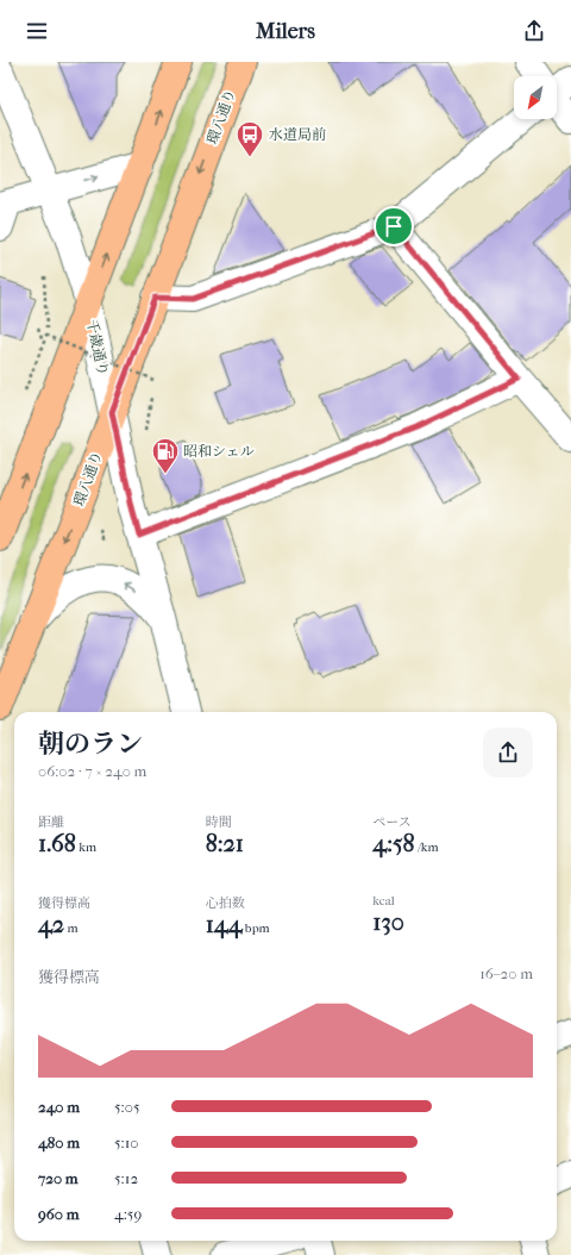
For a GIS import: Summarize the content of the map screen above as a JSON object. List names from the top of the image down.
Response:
{
  "streets": {
    "main road": ["環八通り"],
    "street": ["千歳通り"]
  },
  "crossings": [
    ["環八通り", "千歳通り"]
  ],
  "places": {
    "bus stop": ["水道局前"],
    "fuel station": ["昭和シェル"]
  },
  "north": "bottom left",
  "page": {
    "header": "Milers",
    "heading": ["朝のラン", "06:02 · 7 × 240 m"],
    "stats": [
      ["距離", "1.68 km"],
      ["時間", "8:21"],
      ["ペース", "4:58 /km"],
      ["獲得標高", "42 m"],
      ["心拍数", "144 bpm"],
      ["kcal", "130"]
    ],
    "chart": ["獲得標高", "16–20 m"],
    "list": [
      {
        "name": "240 m",
        "note": "5:05"
      },
      {
        "name": "480 m",
        "note": "5:10"
      },
      {
        "name": "720 m",
        "note": "5:12"
      },
      {
        "name": "960 m",
        "note": "4:59"
      }
    ]
  }
}
